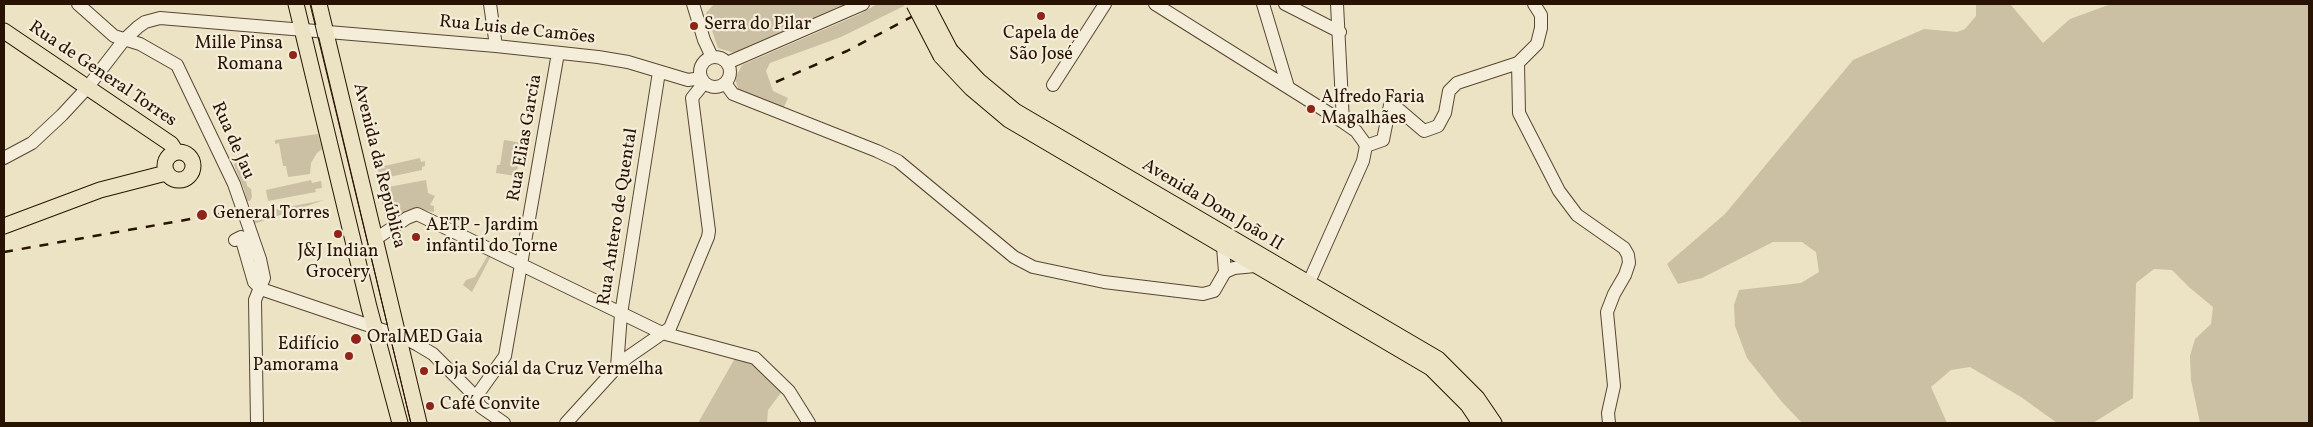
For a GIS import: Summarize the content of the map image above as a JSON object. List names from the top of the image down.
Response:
{
  "streets": {
    "main road": ["Rua de General Torres", "Avenida da República", "Avenida Dom João II"],
    "street": [
      "Rua Luis de Camões",
      "Rua Elias Garcia",
      "Rua de Jau",
      "Rua Antero de Quental"
    ]
  },
  "crossings": [
    ["Rua Luis de Camões", "Rua de General Torres"],
    ["Rua Luis de Camões", "Rua Elias Garcia"],
    ["Rua Luis de Camões", "Rua de Jau"],
    ["Rua Luis de Camões", "Avenida da República"],
    ["Rua Luis de Camões", "Rua Antero de Quental"]
  ],
  "places": [
    "Capela de São José",
    "Serra do Pilar",
    "Mille Pinsa Romana",
    "Alfredo Faria Magalhães",
    "General Torres",
    "J&J Indian Grocery",
    "AETP - Jardim infantil do Torne",
    "OralMED Gaia",
    "Edifício Pamorama",
    "Loja Social da Cruz Vermelha",
    "Café Convite"
  ]
}
